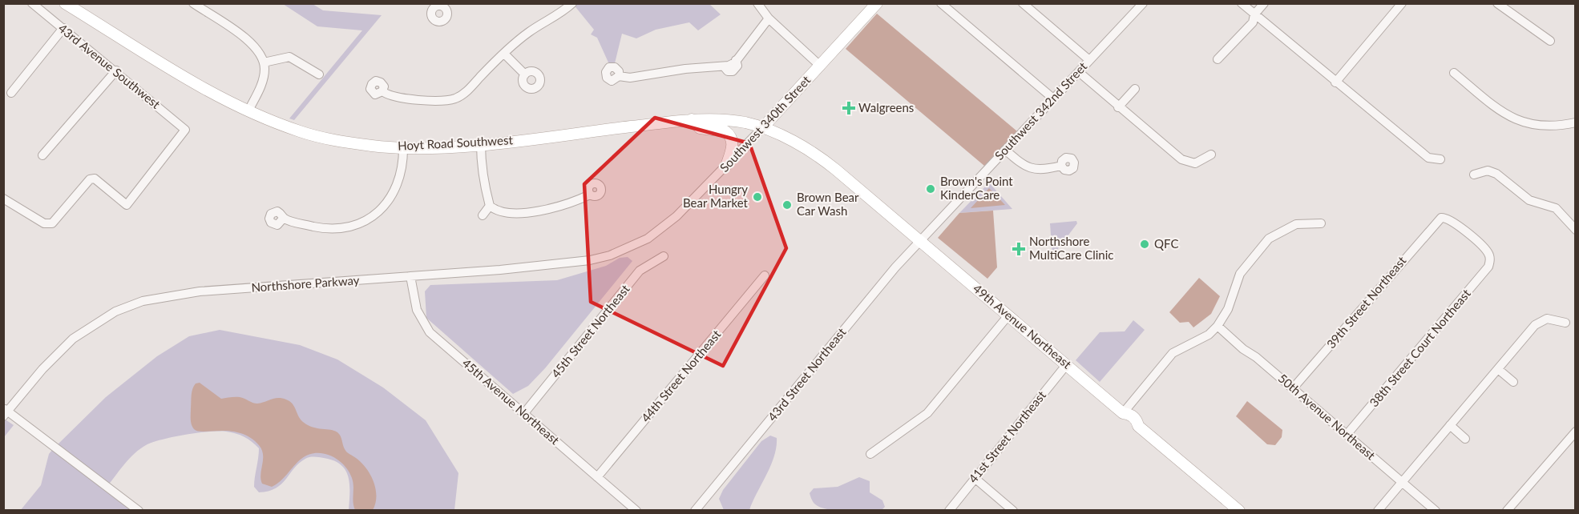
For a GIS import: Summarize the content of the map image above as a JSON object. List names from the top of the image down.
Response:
{
  "streets": {
    "main road": ["Southwest 340th Street", "Hoyt Road Southwest", "49th Avenue Northeast"],
    "street": [
      "43rd Avenue Southwest",
      "Southwest 342nd Street",
      "Northshore Parkway",
      "39th Street Northeast",
      "45th Street Northeast",
      "38th Street Court Northeast",
      "43rd Street Northeast",
      "44th Street Northeast",
      "45th Avenue Northeast",
      "50th Avenue Northeast",
      "41st Street Northeast"
    ]
  },
  "crossings": [
    ["Southwest 342nd Street", "49th Avenue Northeast"],
    ["Southwest 342nd Street", "43rd Street Northeast"],
    ["Southwest 340th Street", "Hoyt Road Southwest"],
    ["Southwest 340th Street", "Northshore Parkway"],
    ["Southwest 340th Street", "49th Avenue Northeast"],
    ["Hoyt Road Southwest", "49th Avenue Northeast"],
    ["Northshore Parkway", "45th Avenue Northeast"],
    ["39th Street Northeast", "38th Street Court Northeast"],
    ["39th Street Northeast", "50th Avenue Northeast"],
    ["49th Avenue Northeast", "43rd Street Northeast"],
    ["49th Avenue Northeast", "41st Street Northeast"],
    ["45th Street Northeast", "45th Avenue Northeast"],
    ["38th Street Court Northeast", "50th Avenue Northeast"],
    ["44th Street Northeast", "45th Avenue Northeast"]
  ],
  "places": {
    "health": ["Walgreens", "Northshore MultiCare Clinic"],
    "other": [
      "Brown's Point KinderCare",
      "Hungry Bear Market",
      "Brown Bear Car Wash",
      "QFC"
    ]
  }
}
